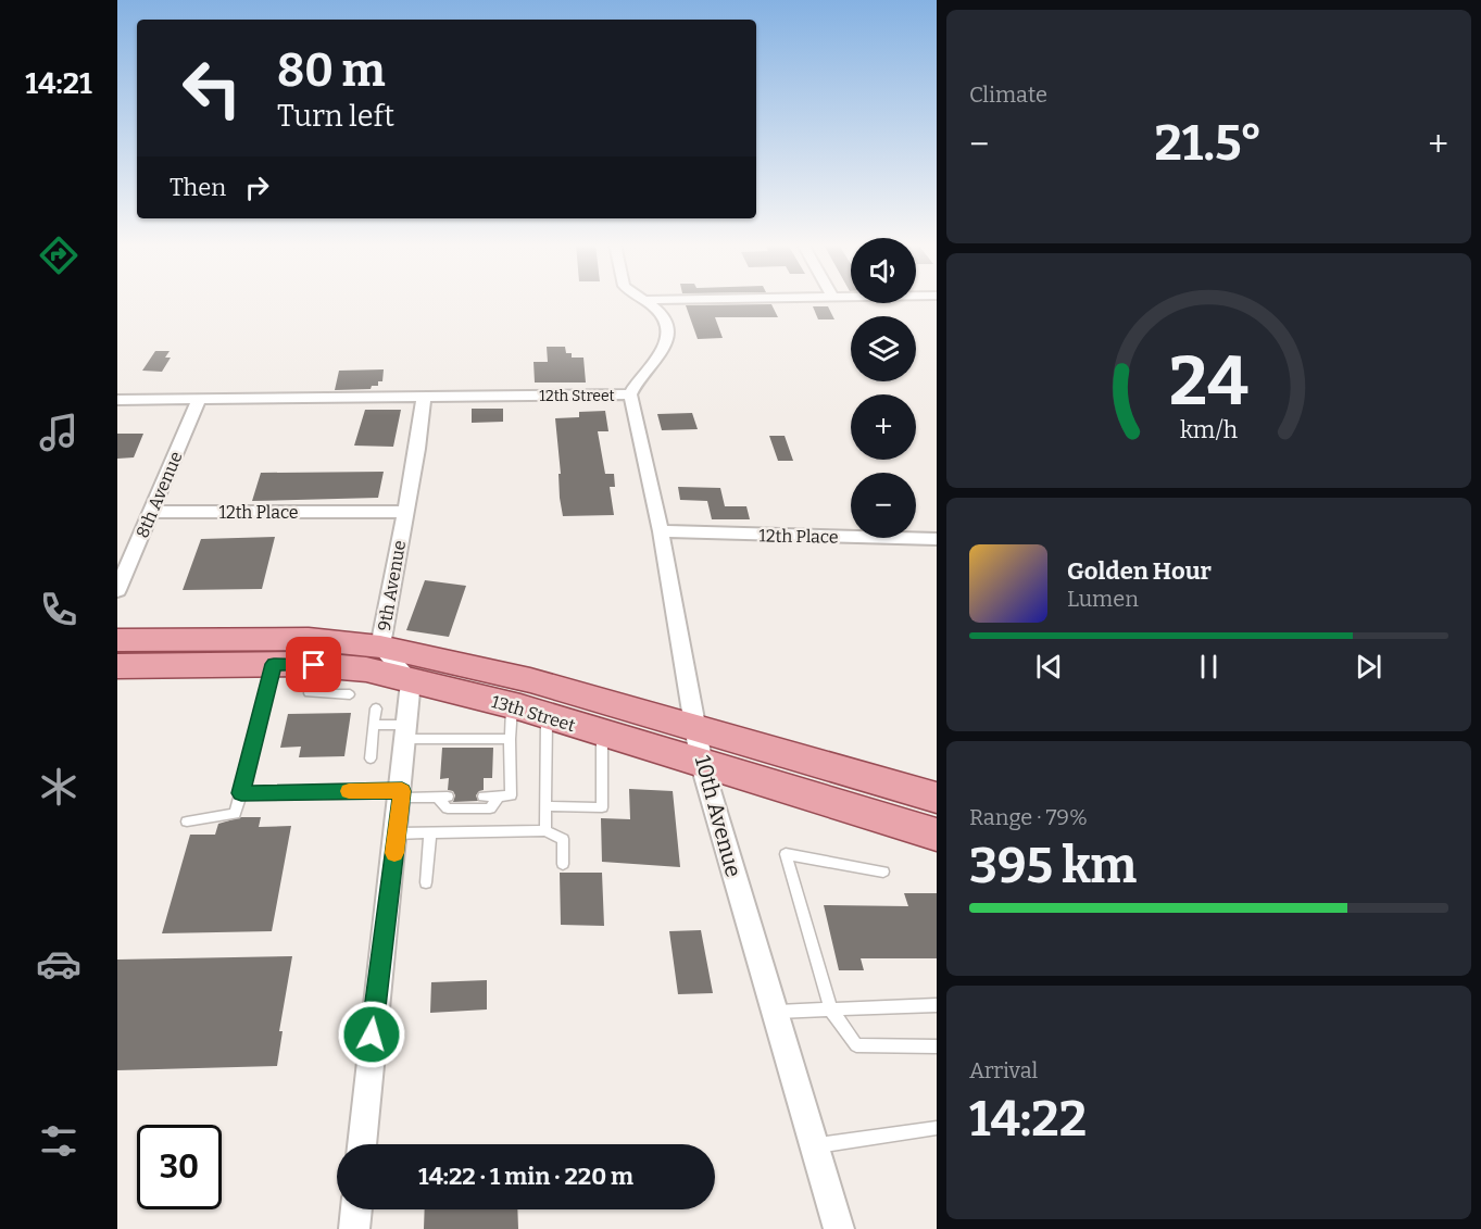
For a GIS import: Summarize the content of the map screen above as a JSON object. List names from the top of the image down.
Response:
{
  "streets": {
    "main road": ["13th Street"],
    "street": [
      "12th Street",
      "8th Avenue",
      "12th Place",
      "9th Avenue",
      "10th Avenue"
    ]
  },
  "crossings": [
    ["12th Street", "8th Avenue"],
    ["12th Street", "9th Avenue"],
    ["12th Street", "10th Avenue"],
    ["8th Avenue", "12th Place"],
    ["12th Place", "9th Avenue"],
    ["12th Place", "10th Avenue"],
    ["9th Avenue", "13th Street"],
    ["13th Street", "10th Avenue"]
  ],
  "page": {
    "tabs": "14:21",
    "tile": [
      "Climate",
      ["Range · 79%", "395 km"],
      ["Arrival", "14:22"]
    ],
    "turn": ["80 m", "Turn left"],
    "heat": ["−", "21.5°", "+"],
    "then": "Then",
    "map_buttons": ["+", "−"],
    "song": ["Golden Hour", "Lumen"],
    "limit": "30",
    "trip": "14:22 · 1 min · 220 m",
    "gauge": ["24", "km/h"]
  }
}
